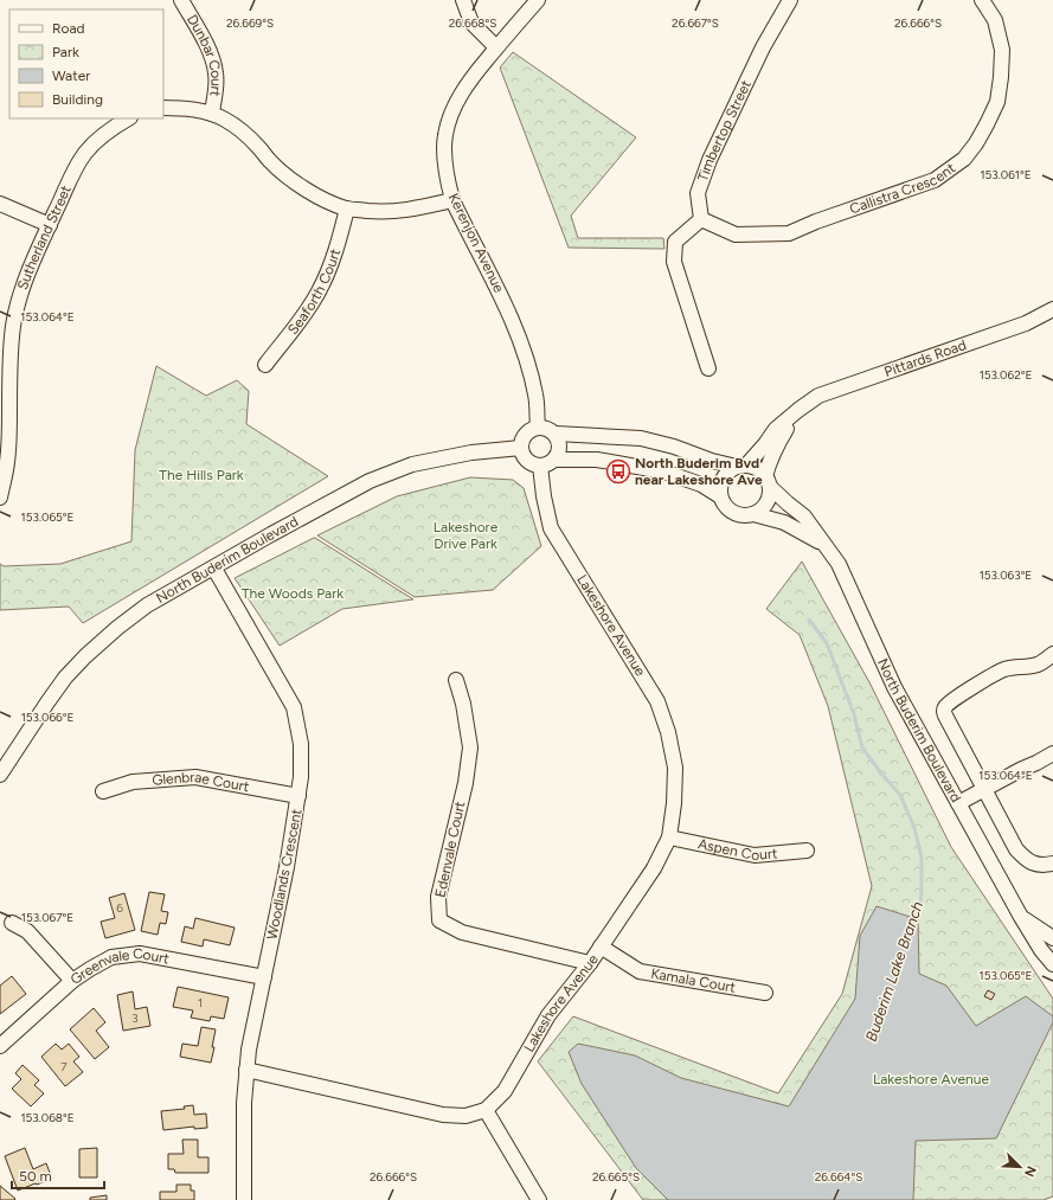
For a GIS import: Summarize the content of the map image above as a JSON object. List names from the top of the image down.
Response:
{
  "streets": {
    "street": [
      "Dunbar Court",
      "Timbertop Street",
      "Callistra Crescent",
      "Sutherland Street",
      "Kerenjon Avenue",
      "Seaforth Court",
      "Pittards Road",
      "North Buderim Boulevard",
      "Lakeshore Avenue",
      "Glenbrae Court",
      "Aspen Court",
      "Edenvale Court",
      "Woodlands Crescent",
      "Greenvale Court",
      "Kamala Court"
    ]
  },
  "crossings": [
    ["Timbertop Street", "Callistra Crescent"],
    ["Kerenjon Avenue", "North Buderim Boulevard"],
    ["Kerenjon Avenue", "Lakeshore Avenue"],
    ["Pittards Road", "North Buderim Boulevard"],
    ["North Buderim Boulevard", "Lakeshore Avenue"],
    ["North Buderim Boulevard", "Woodlands Crescent"],
    ["Lakeshore Avenue", "Aspen Court"],
    ["Lakeshore Avenue", "Edenvale Court"],
    ["Lakeshore Avenue", "Kamala Court"],
    ["Glenbrae Court", "Woodlands Crescent"],
    ["Woodlands Crescent", "Greenvale Court"]
  ],
  "water": ["Buderim Lake Branch"],
  "parks": [
    "The Hills Park",
    "Lakeshore Drive Park",
    "The Woods Park",
    "Lakeshore Avenue"
  ],
  "places": {
    "bus stop": ["North Buderim Bvd near Lakeshore Ave"]
  },
  "house_numbers": [
    "6",
    "1",
    "3",
    "7"
  ],
  "legend": [
    "Road",
    "Park",
    "Water",
    "Building"
  ],
  "scale_bar": "50 m",
  "north": "bottom right",
  "coordinates": [
    "26.669°S",
    "26.668°S",
    "26.667°S",
    "26.666°S",
    "153.061°E",
    "153.064°E",
    "153.062°E",
    "153.065°E",
    "153.063°E",
    "153.066°E",
    "153.067°E",
    "153.068°E",
    "26.665°S",
    "26.664°S"
  ]
}
